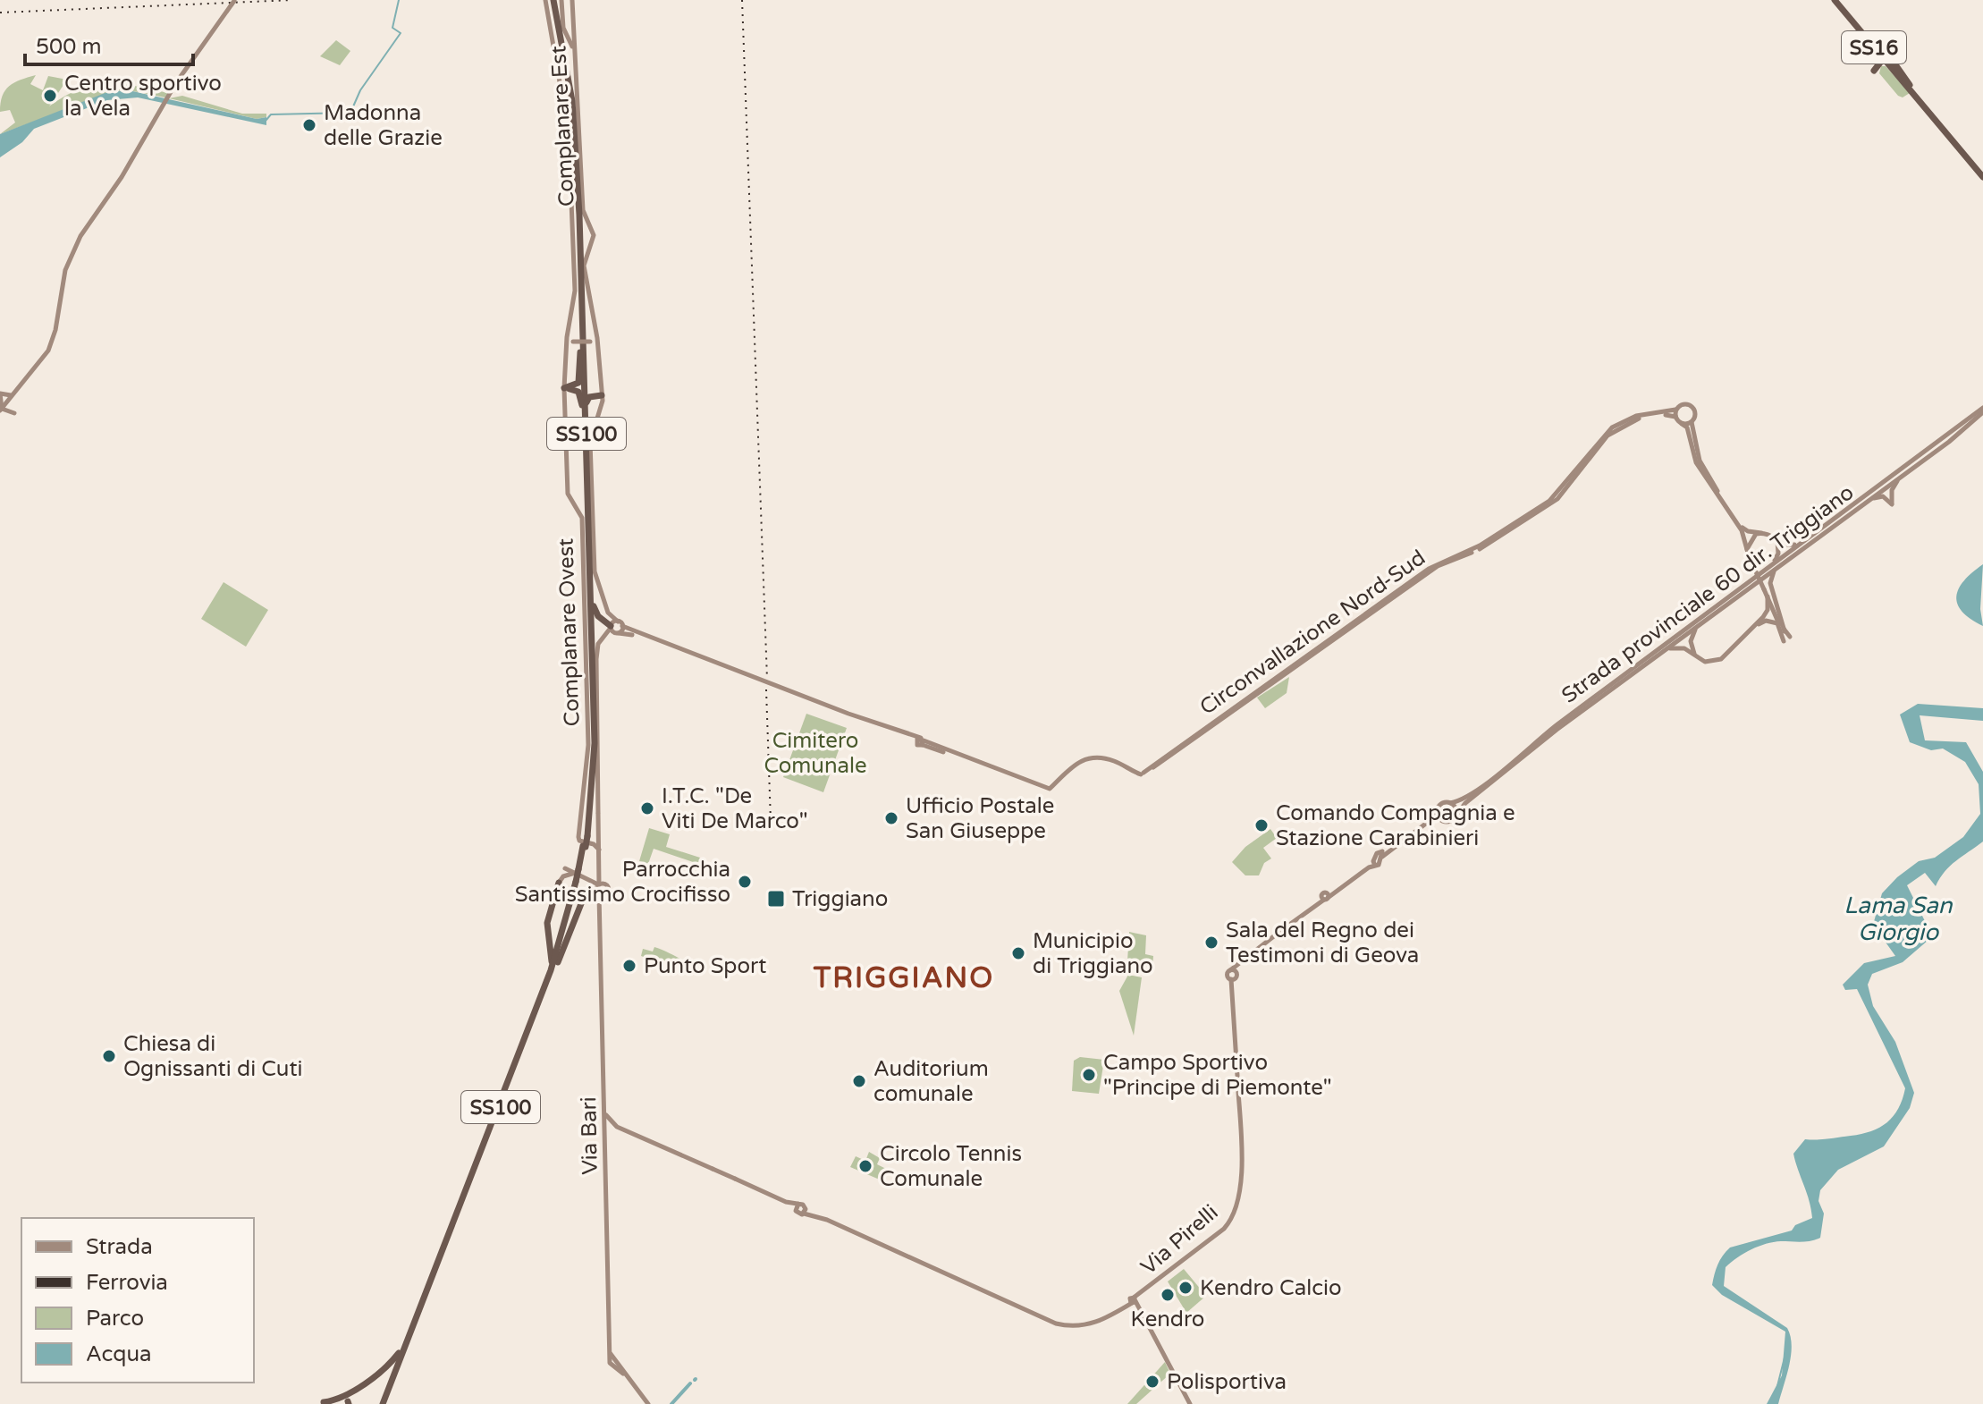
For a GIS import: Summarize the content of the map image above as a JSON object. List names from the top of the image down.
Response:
{
  "streets": {
    "highway": ["SS16", "SS100"],
    "main road": [
      "Complanare Est",
      "Strada provinciale 60 dir. Triggiano",
      "Complanare Ovest",
      "Circonvallazione Nord-Sud",
      "Via Bari",
      "Via Pirelli"
    ]
  },
  "crossings": [
    ["Complanare Est", "SS100"],
    ["SS100", "Complanare Ovest"],
    ["SS100", "Via Bari"]
  ],
  "districts": ["TRIGGIANO"],
  "water": ["Lama San Giorgio"],
  "parks": ["Cimitero Comunale"],
  "places": {
    "other": [
      "Centro sportivo la Vela",
      "Madonna delle Grazie",
      "I.T.C. \"De Viti De Marco\"",
      "Ufficio Postale San Giuseppe",
      "Comando Compagnia e Stazione Carabinieri",
      "Parrocchia Santissimo Crocifisso",
      "Sala del Regno dei Testimoni di Geova",
      "Municipio di Triggiano",
      "Punto Sport",
      "Chiesa di Ognissanti di Cuti",
      "Campo Sportivo \"Principe di Piemonte\"",
      "Auditorium comunale",
      "Circolo Tennis Comunale",
      "Kendro Calcio",
      "Kendro",
      "Polisportiva"
    ],
    "transit": ["Triggiano"]
  },
  "legend": [
    "Strada",
    "Ferrovia",
    "Parco",
    "Acqua"
  ],
  "scale_bar": "500 m"
}
